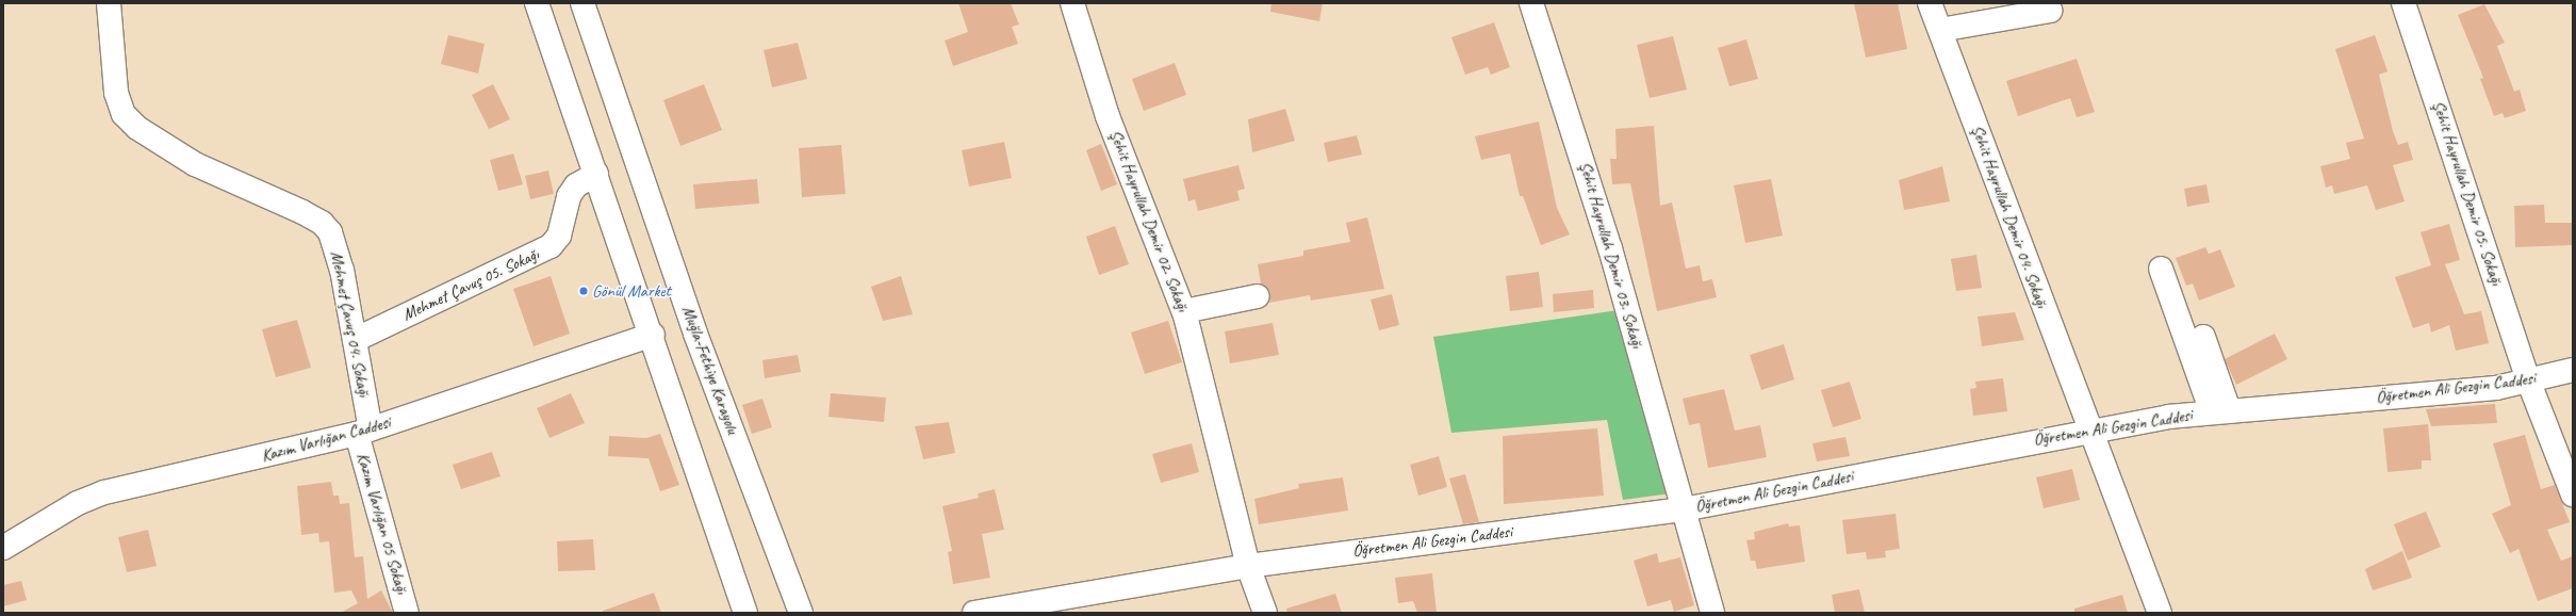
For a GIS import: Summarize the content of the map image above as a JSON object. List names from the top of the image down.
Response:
{
  "streets": {
    "main road": [
      "Şehit Hayrullah Demir 05. Sokağı",
      "Şehit Hayrullah Demir 04. Sokağı",
      "Şehit Hayrullah Demir 02. Sokağı",
      "Şehit Hayrullah Demir 03. Sokağı",
      "Mehmet Çavuş 05. Sokağı",
      "Mehmet Çavuş 04. Sokağı",
      "Muğla-Fethiye Karayolu",
      "Öğretmen Ali Gezgin Caddesi",
      "Kazım Varlığan Caddesi",
      "Kazım Varlığan 05 Sokağı"
    ]
  },
  "crossings": [
    ["Şehit Hayrullah Demir 05. Sokağı", "Öğretmen Ali Gezgin Caddesi"],
    ["Şehit Hayrullah Demir 04. Sokağı", "Öğretmen Ali Gezgin Caddesi"],
    ["Şehit Hayrullah Demir 02. Sokağı", "Öğretmen Ali Gezgin Caddesi"],
    ["Şehit Hayrullah Demir 03. Sokağı", "Öğretmen Ali Gezgin Caddesi"],
    ["Mehmet Çavuş 05. Sokağı", "Mehmet Çavuş 04. Sokağı"],
    ["Mehmet Çavuş 04. Sokağı", "Kazım Varlığan Caddesi"],
    ["Mehmet Çavuş 04. Sokağı", "Kazım Varlığan 05 Sokağı"],
    ["Kazım Varlığan Caddesi", "Kazım Varlığan 05 Sokağı"]
  ],
  "places": ["Gönül Market"]
}
